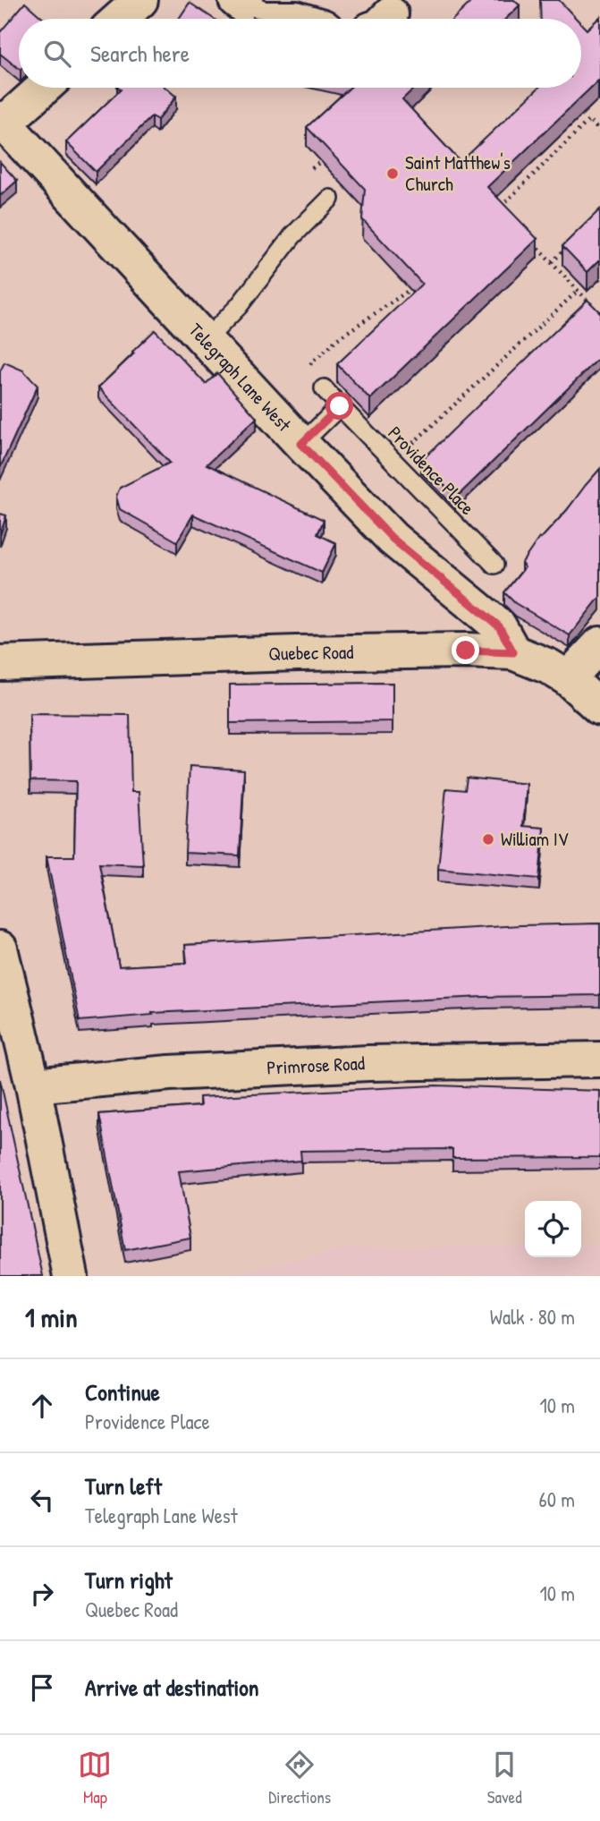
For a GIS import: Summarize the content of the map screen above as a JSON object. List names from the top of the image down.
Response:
{
  "streets": {
    "street": ["Telegraph Lane West", "Quebec Road", "Primrose Road"],
    "lane": ["Providence Place"]
  },
  "crossings": [
    ["Telegraph Lane West", "Quebec Road"]
  ],
  "places": ["Saint Matthew's Church", "William IV"],
  "page": {
    "search": "Search here",
    "heading": ["1 min", "Walk · 80 m"],
    "list": [
      ["Continue", "Providence Place", "10 m"],
      ["Turn left", "Telegraph Lane West", "60 m"],
      ["Turn right", "Quebec Road", "10 m"],
      "Arrive at destination"
    ],
    "nav": ["Map", "Directions", "Saved"]
  }
}
